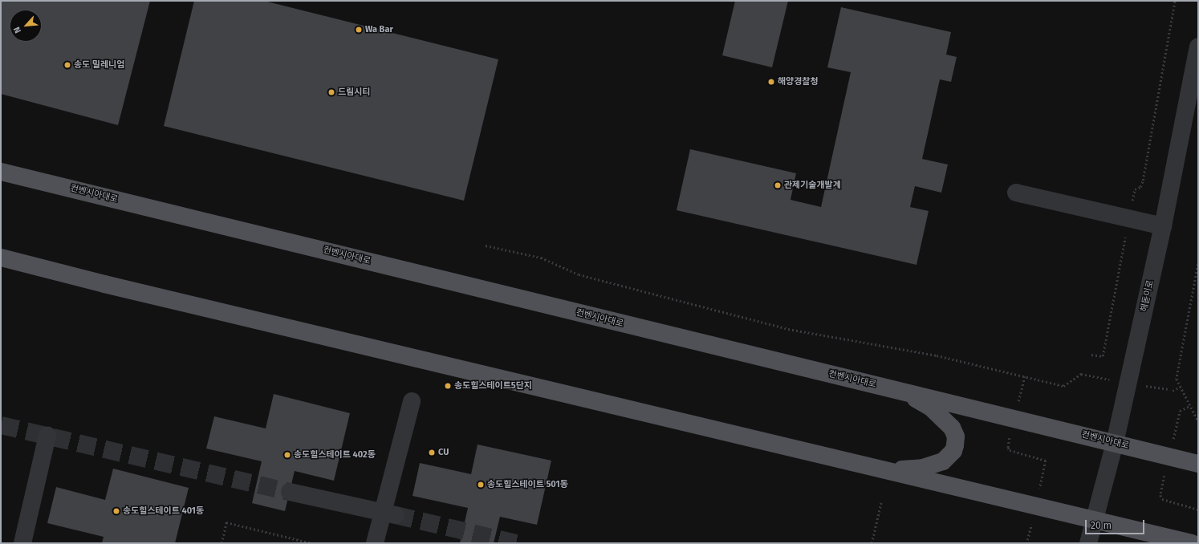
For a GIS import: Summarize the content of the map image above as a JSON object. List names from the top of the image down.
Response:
{
  "streets": {
    "main road": ["컨벤시아대로"],
    "street": ["해돋이로"]
  },
  "crossings": [
    ["컨벤시아대로", "해돋이로"]
  ],
  "places": [
    "Wa Bar",
    "송도 밀레니엄",
    "해양경찰청",
    "드림시티",
    "관제기술개발계",
    "송도힐스테이트5단지",
    "CU",
    "송도힐스테이트 402동",
    "송도힐스테이트 501동",
    "송도힐스테이트 401동"
  ],
  "scale_bar": "20 m",
  "north": "bottom left"
}
